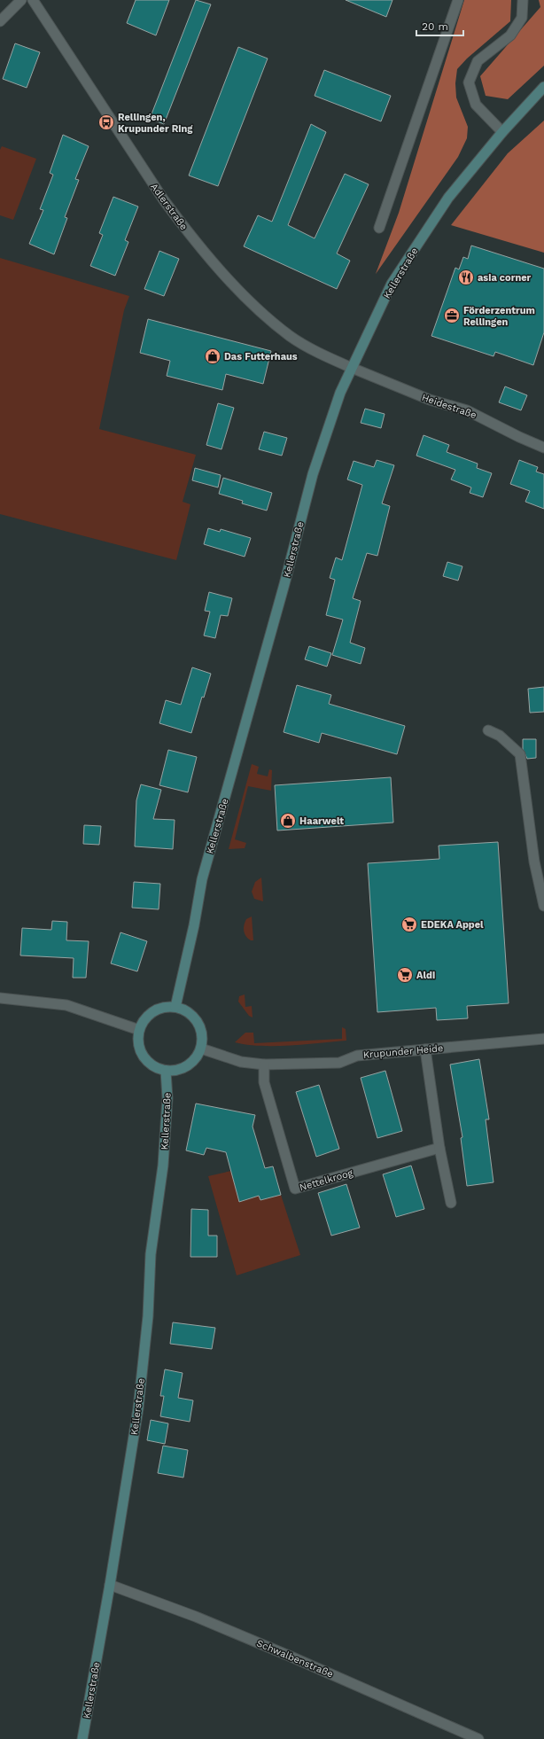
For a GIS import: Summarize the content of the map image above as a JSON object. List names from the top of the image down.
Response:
{
  "streets": {
    "main road": ["Kellerstraße"],
    "street": [
      "Adlerstraße",
      "Heidestraße",
      "Krupunder Heide",
      "Nettelkroog",
      "Schwalbenstraße"
    ]
  },
  "crossings": [
    ["Adlerstraße", "Kellerstraße"],
    ["Adlerstraße", "Heidestraße"],
    ["Kellerstraße", "Heidestraße"],
    ["Kellerstraße", "Krupunder Heide"],
    ["Kellerstraße", "Schwalbenstraße"],
    ["Krupunder Heide", "Nettelkroog"]
  ],
  "places": {
    "bus stop": ["Rellingen, Krupunder Ring"],
    "restaurant": ["asia corner"],
    "office": ["Förderzentrum Rellingen"],
    "shop": ["Das Futterhaus", "Haarwelt"],
    "supermarket": ["EDEKA Appel", "Aldi"]
  },
  "scale_bar": "20 m"
}
